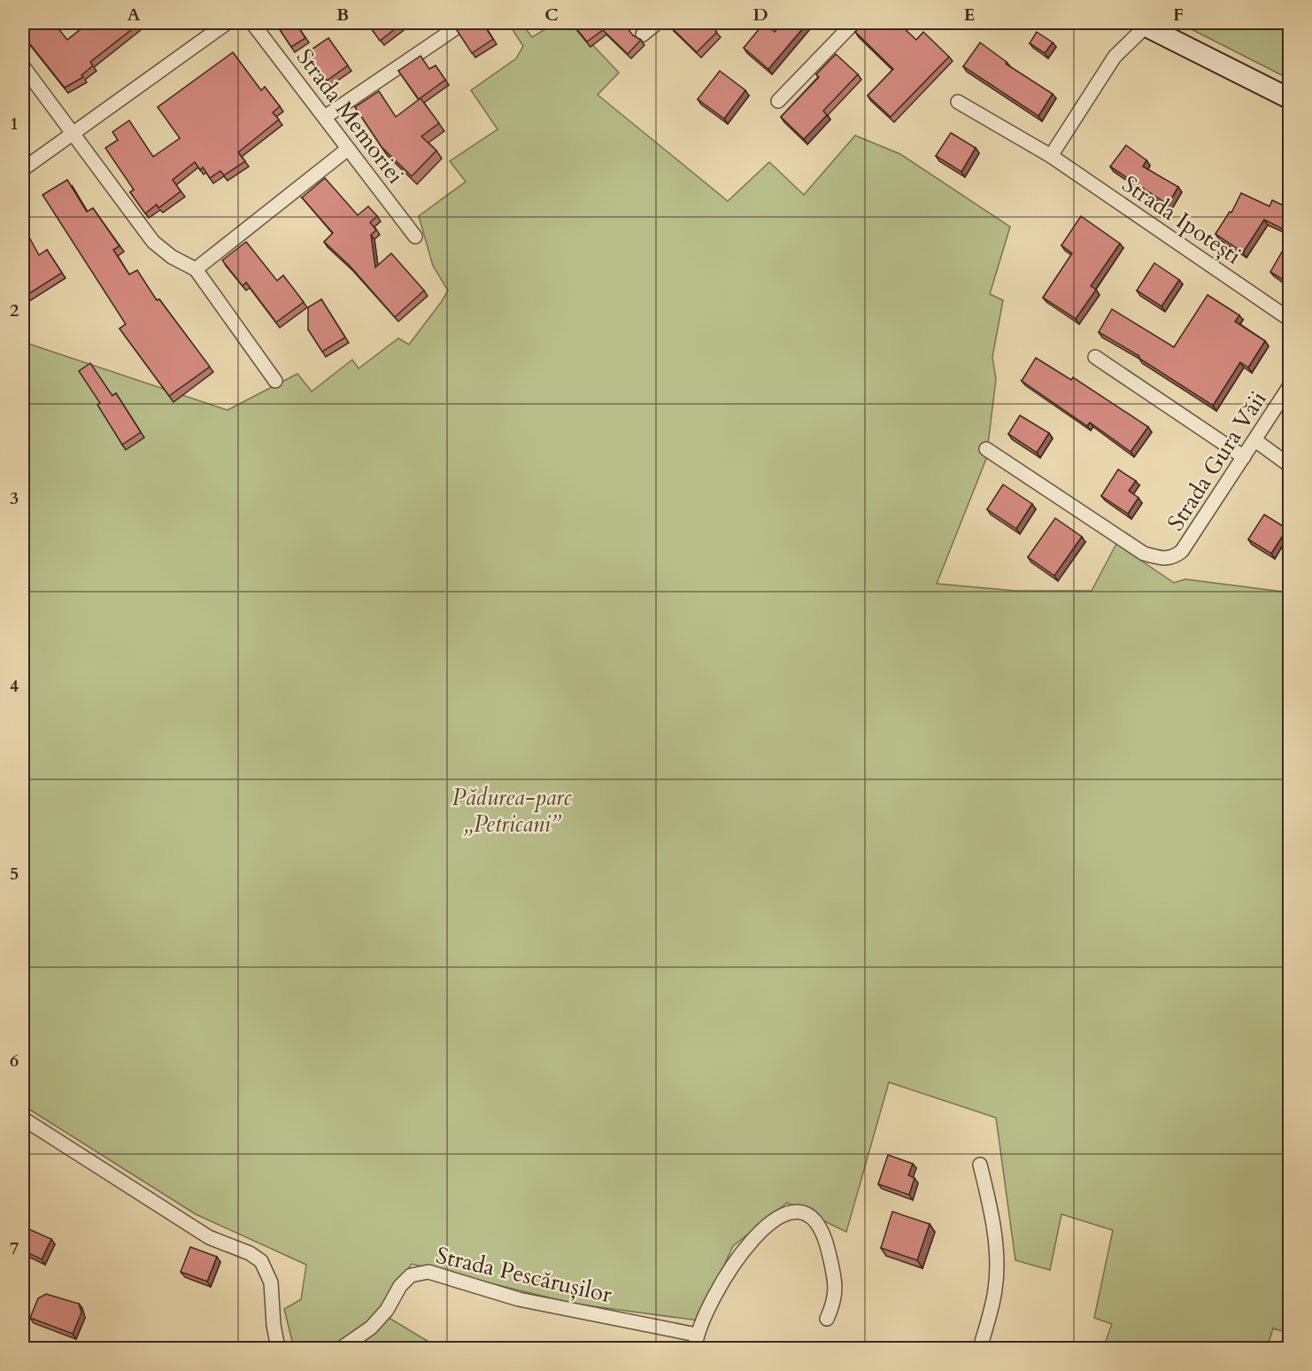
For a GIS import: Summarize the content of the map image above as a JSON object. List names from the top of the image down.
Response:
{
  "streets": {
    "street": [
      "Strada Memoriei",
      "Strada Ipotești",
      "Strada Gura Văii",
      "Strada Pescărușilor"
    ]
  },
  "parks": ["Pădurea-parc „Petricani”"],
  "grid": {
    "columns": [
      "A",
      "B",
      "C",
      "D",
      "E",
      "F"
    ],
    "rows": [
      "1",
      "2",
      "3",
      "4",
      "5",
      "6",
      "7"
    ]
  }
}
